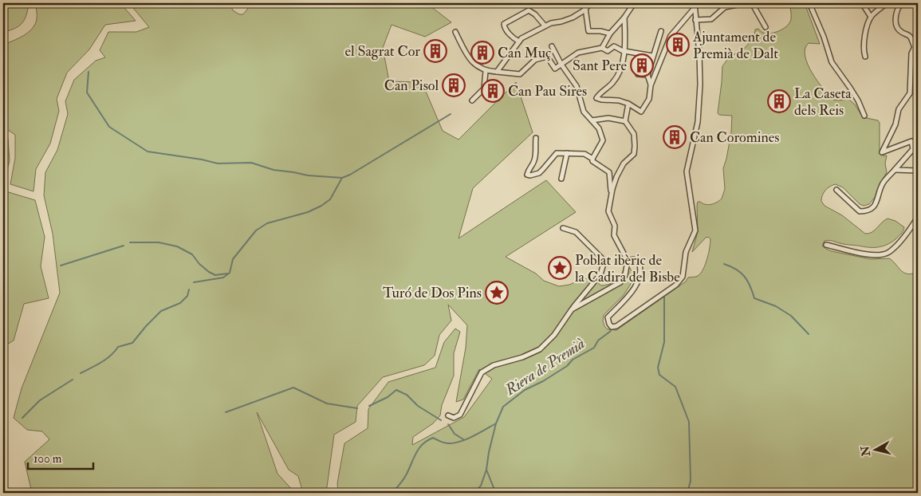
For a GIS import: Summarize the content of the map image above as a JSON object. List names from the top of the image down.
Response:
{
  "water": ["Riera de Premià"],
  "places": {
    "building": [
      "Ajuntament de Premià de Dalt",
      "el Sagrat Cor",
      "Can Muç",
      "Sant Pere",
      "Can Pisol",
      "Can Pau Sires",
      "La Caseta dels Reis",
      "Can Coromines"
    ],
    "place": ["Poblat ibèric de la Cadira del Bisbe", "Turó de Dos Pins"]
  },
  "scale_bar": "100 m",
  "north": "left"
}
